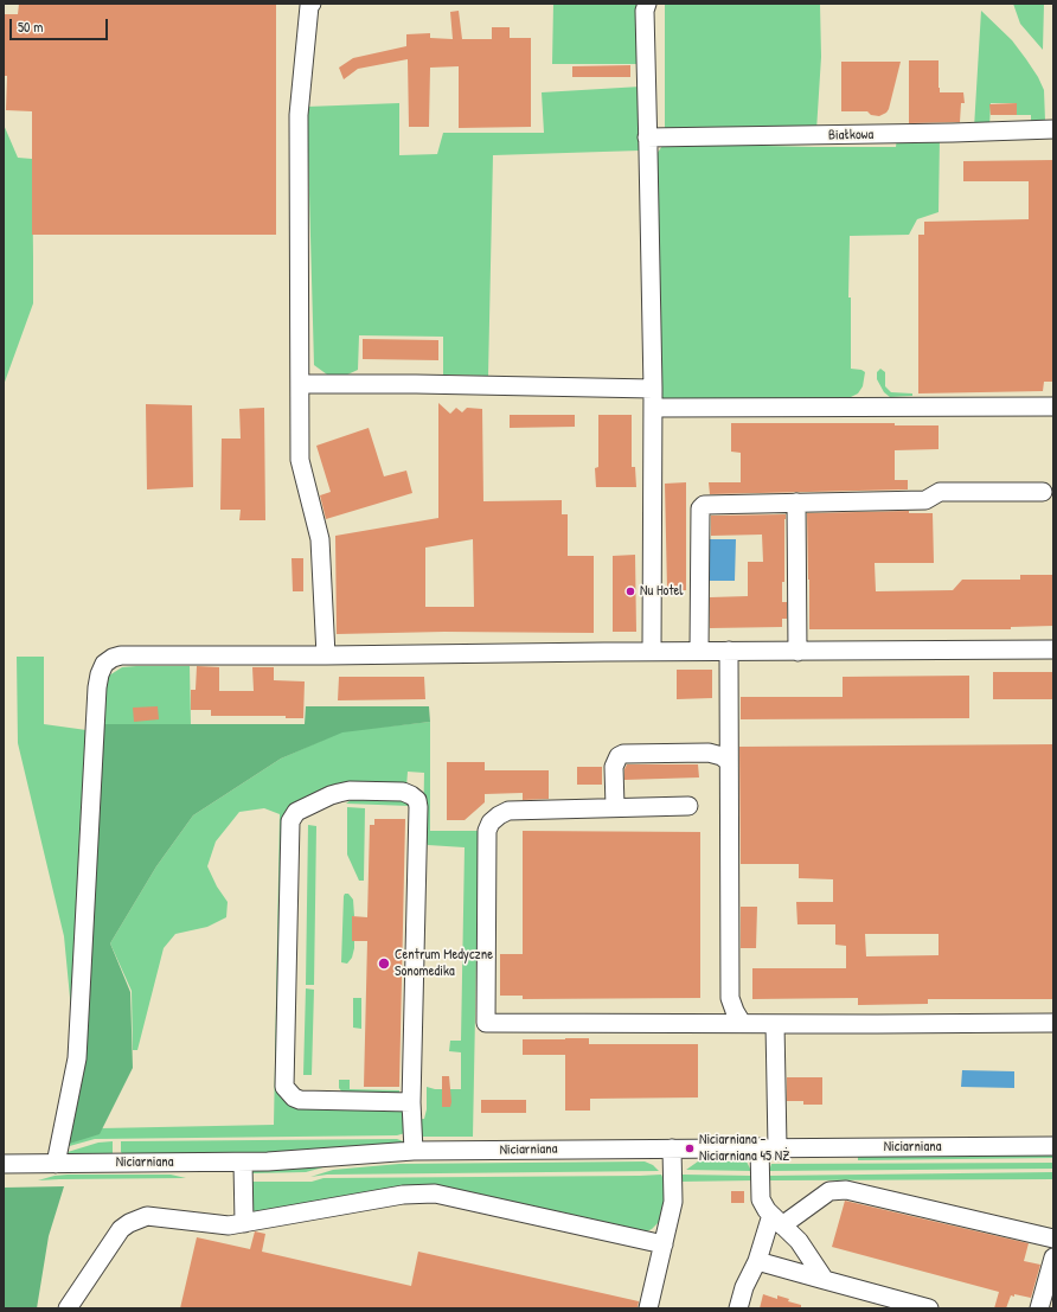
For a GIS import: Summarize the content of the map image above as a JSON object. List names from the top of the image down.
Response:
{
  "streets": {
    "street": ["Białkowa", "Niciarniana"]
  },
  "places": ["Nu Hotel", "Centrum Medyczne Sonomedika", "Niciarniana - Niciarniana 45 NŻ"],
  "scale_bar": "50 m"
}
